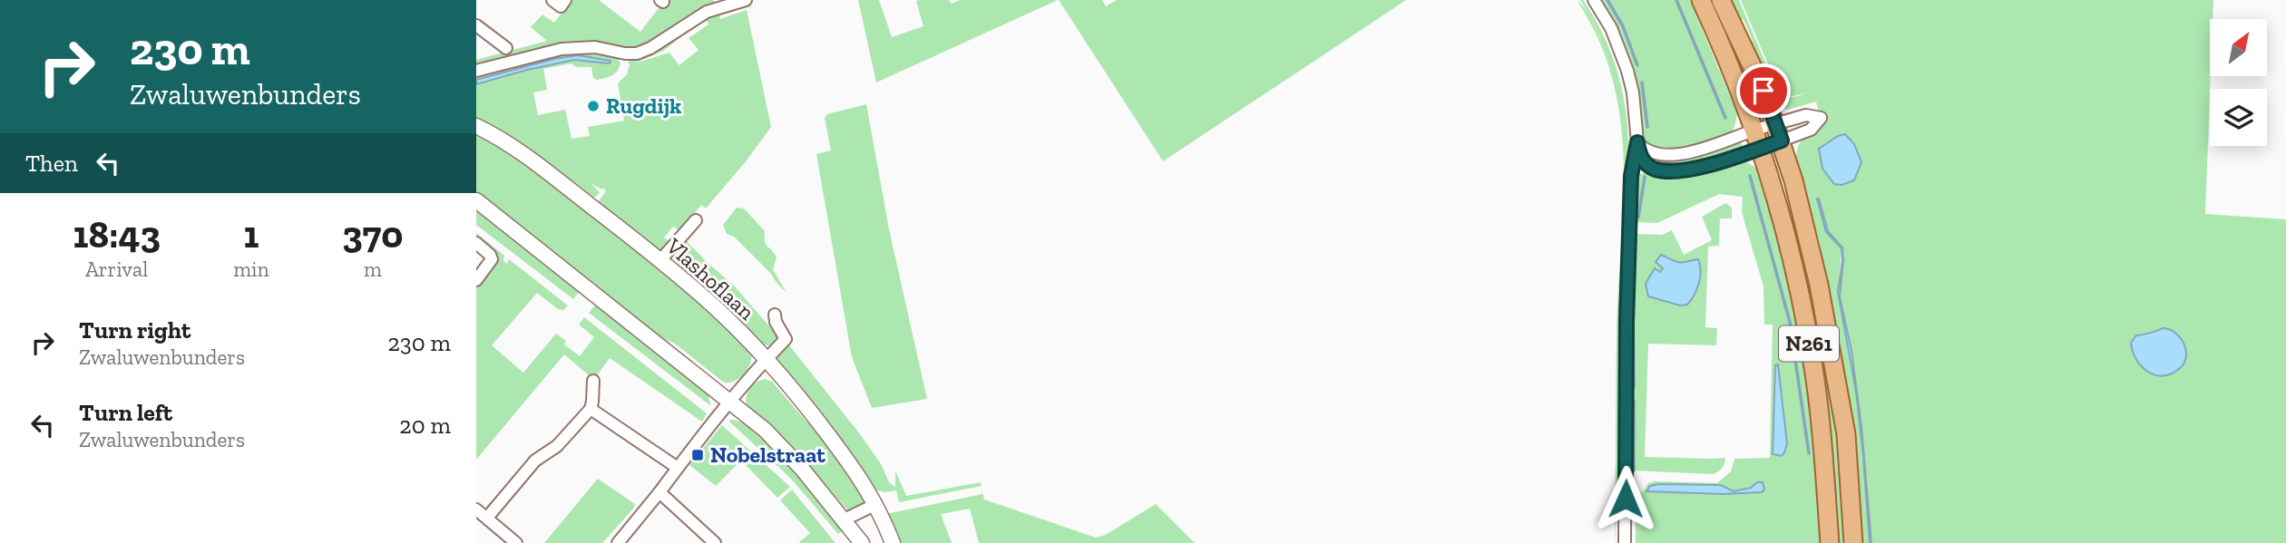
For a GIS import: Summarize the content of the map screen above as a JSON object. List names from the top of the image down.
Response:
{
  "streets": {
    "main road": ["N261"],
    "street": ["Vlashoflaan"]
  },
  "places": {
    "other": ["Rugdijk"],
    "transit": ["Nobelstraat"]
  },
  "north": "top right",
  "page": {
    "turn": ["230 m", "Zwaluwenbunders"],
    "then": "Then",
    "eta": [
      "18:43",
      "Arrival",
      "1",
      "min",
      "370",
      "m"
    ],
    "list": [
      {
        "name": "Turn right",
        "note": "Zwaluwenbunders",
        "value": "230 m"
      },
      {
        "name": "Turn left",
        "note": "Zwaluwenbunders",
        "value": "20 m"
      }
    ]
  }
}
